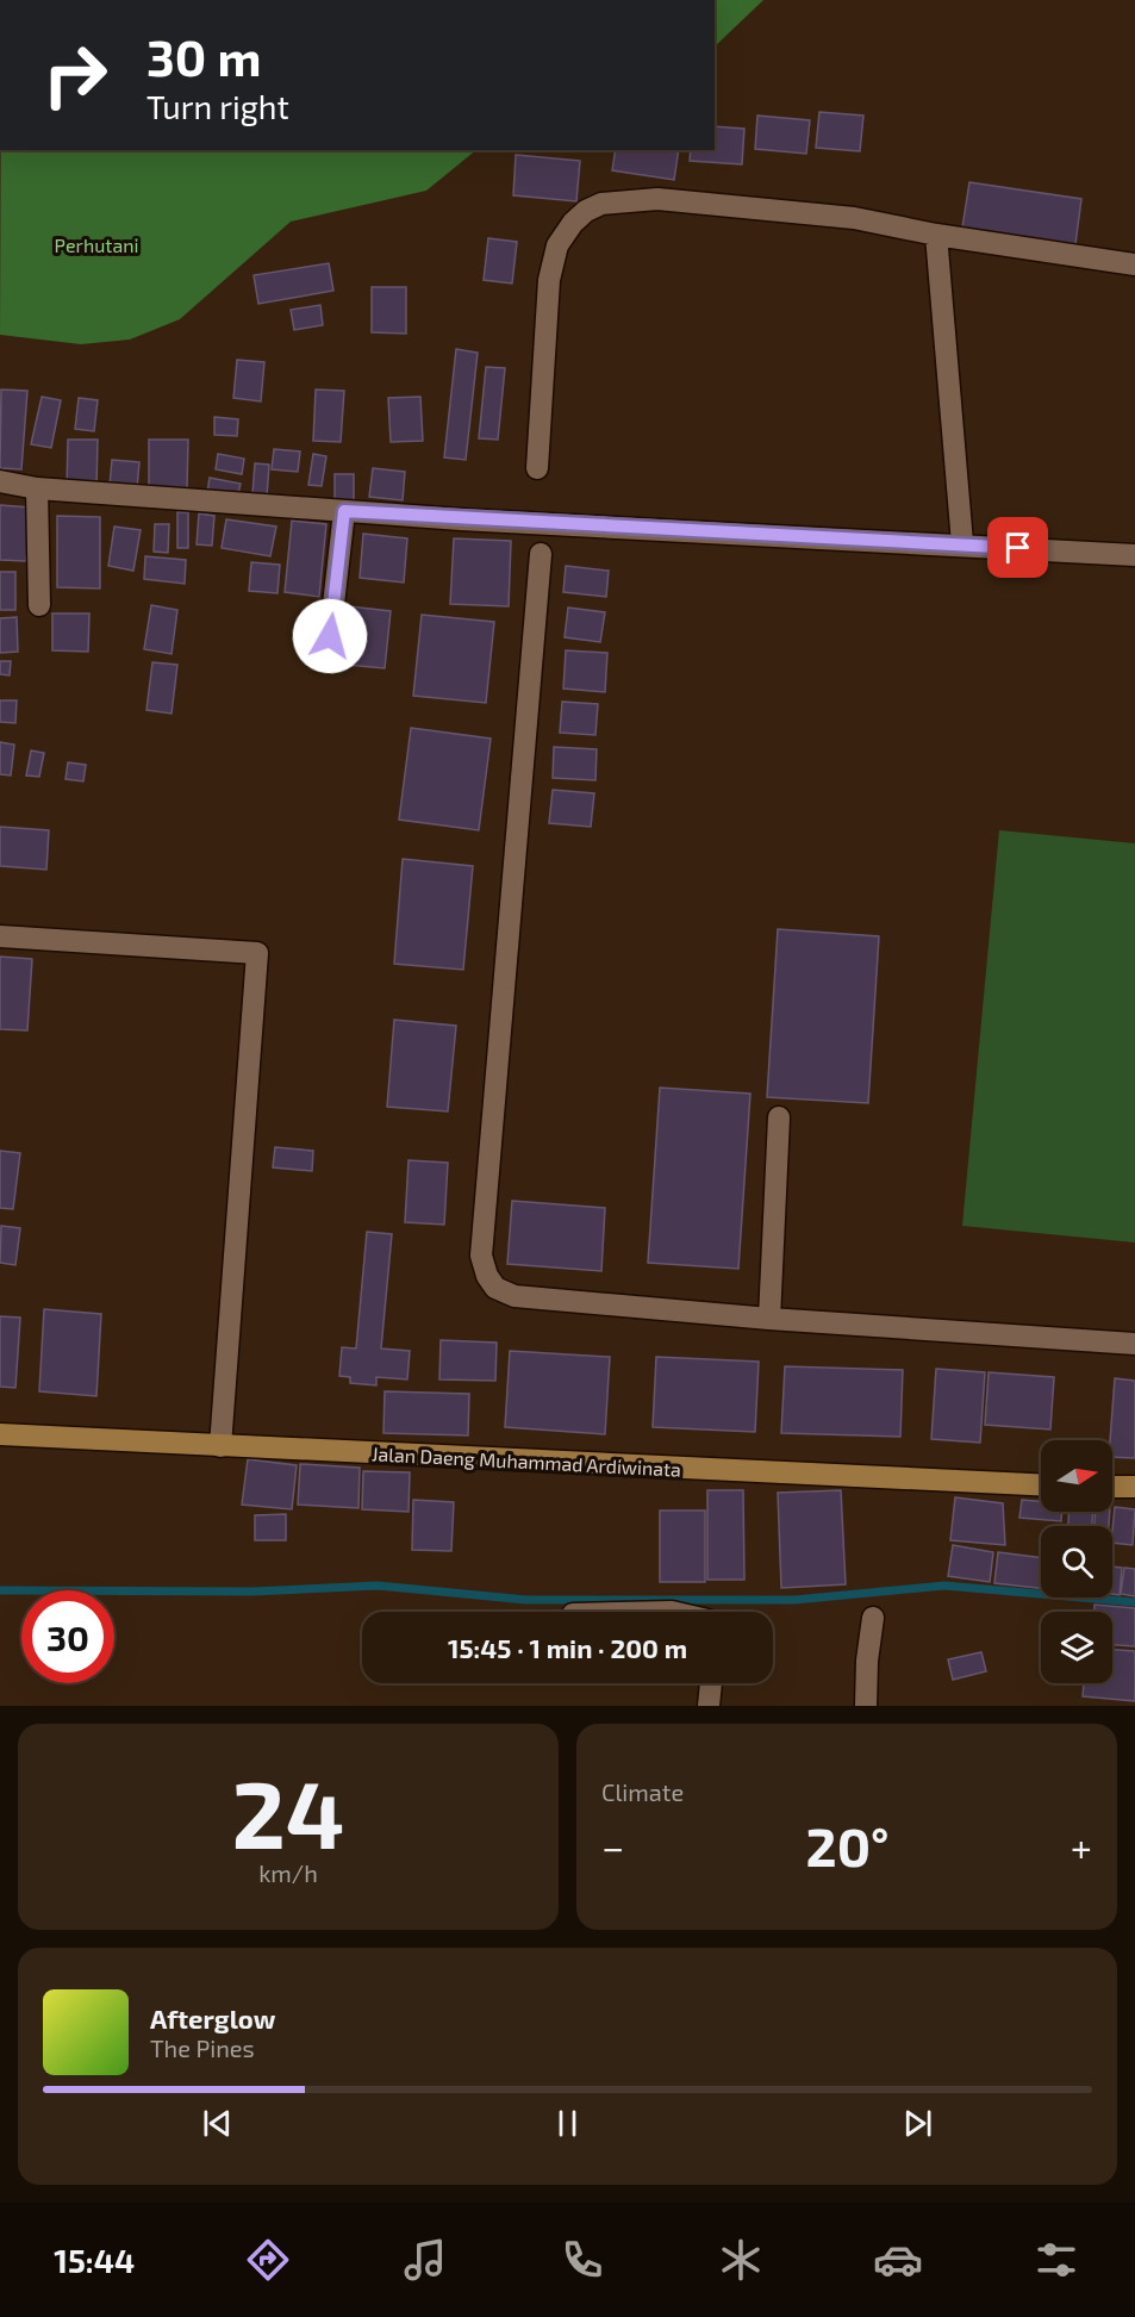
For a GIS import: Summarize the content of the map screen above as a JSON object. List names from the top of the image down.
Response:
{
  "streets": {
    "main road": ["Jalan Daeng Muhammad Ardiwinata"]
  },
  "parks": ["Perhutani"],
  "north": "right",
  "page": {
    "turn": ["30 m", "Turn right"],
    "limit": "30",
    "trip": "15:45 · 1 min · 200 m",
    "tile": [
      ["24", "km/h"],
      "Climate"
    ],
    "heat": ["−", "20°", "+"],
    "song": ["Afterglow", "The Pines"],
    "tabs": "15:44"
  }
}
